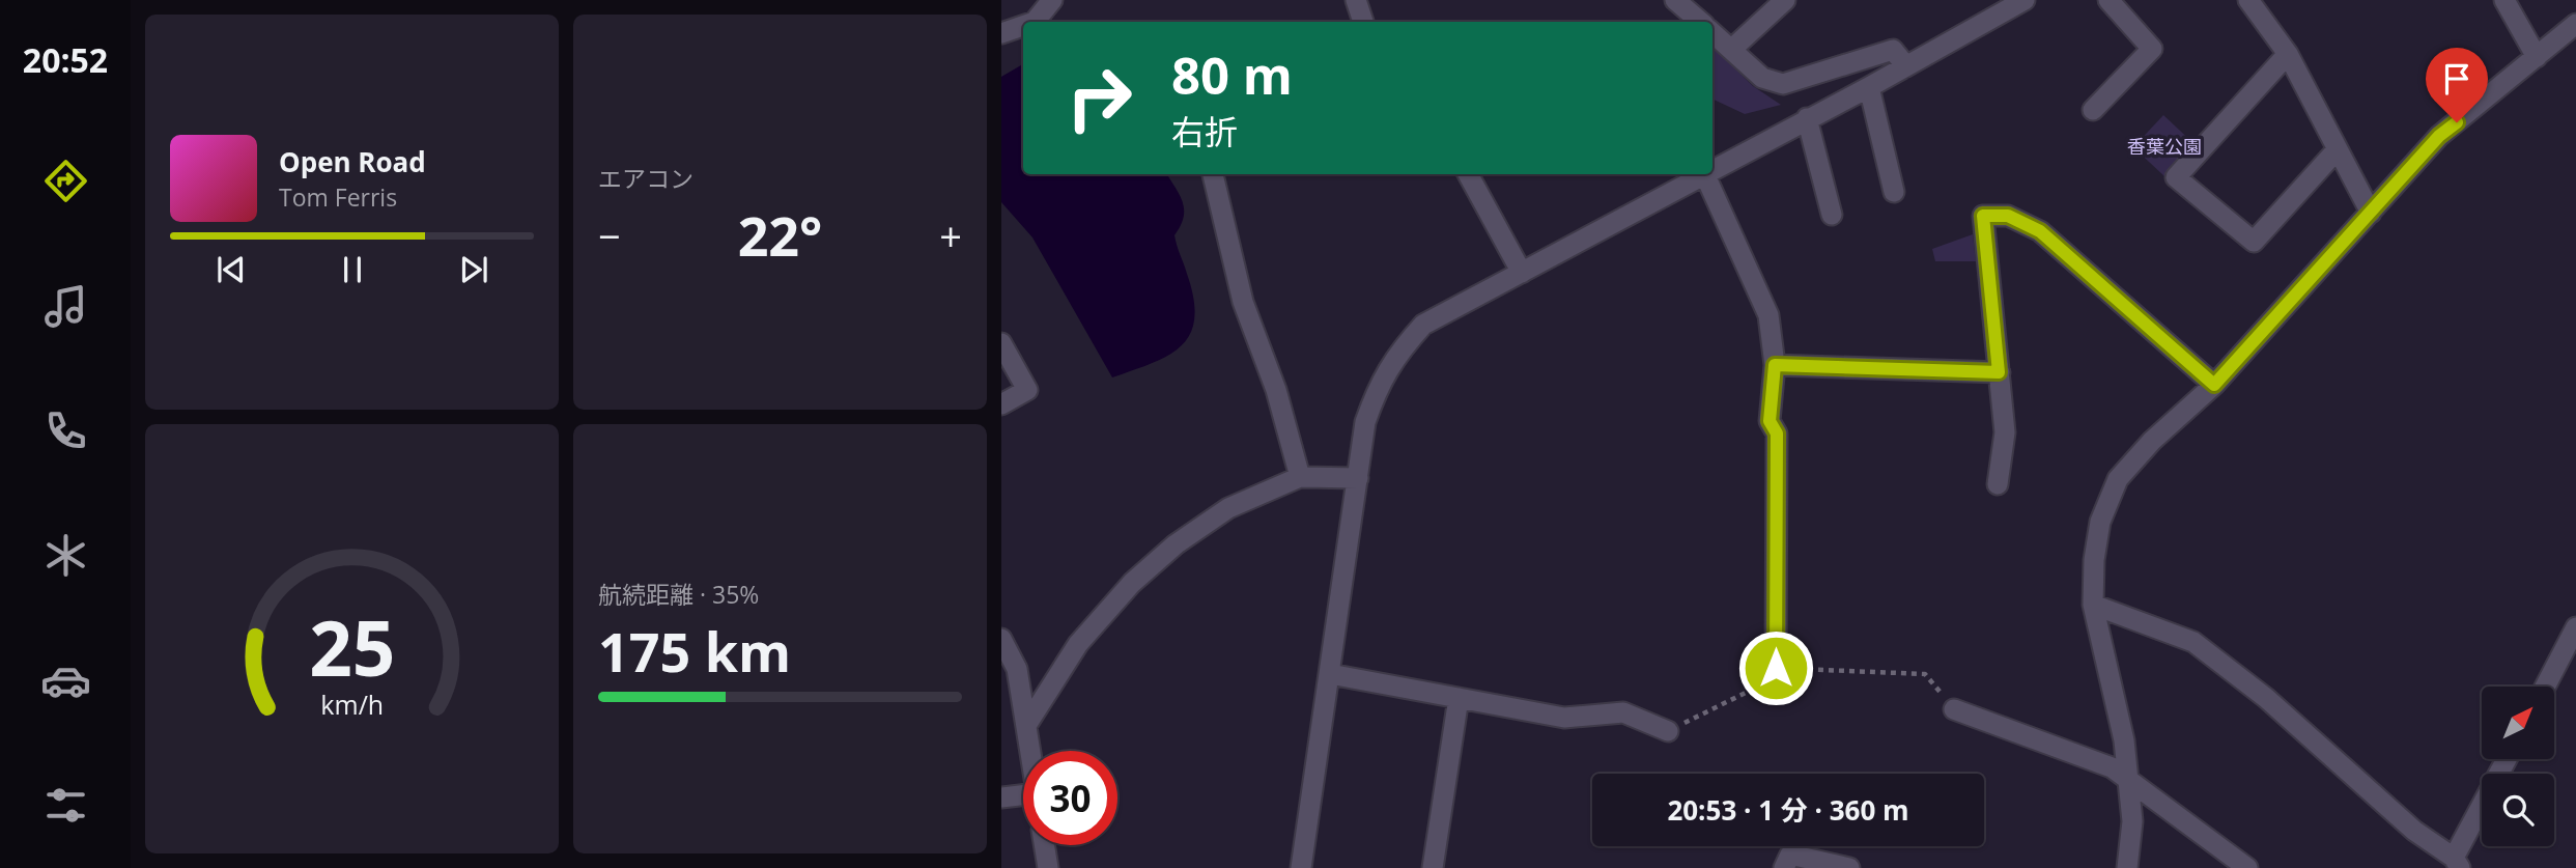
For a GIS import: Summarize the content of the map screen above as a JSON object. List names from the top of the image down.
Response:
{
  "parks": ["香葉公園"],
  "north": "top right",
  "page": {
    "tabs": "20:52",
    "tile": [
      "エアコン",
      ["航続距離 · 35%", "175 km"]
    ],
    "turn": ["80 m", "右折"],
    "song": ["Open Road", "Tom Ferris"],
    "heat": ["−", "22°", "+"],
    "limit": "30",
    "trip": "20:53 · 1 分 · 360 m",
    "gauge": ["25", "km/h"]
  }
}
